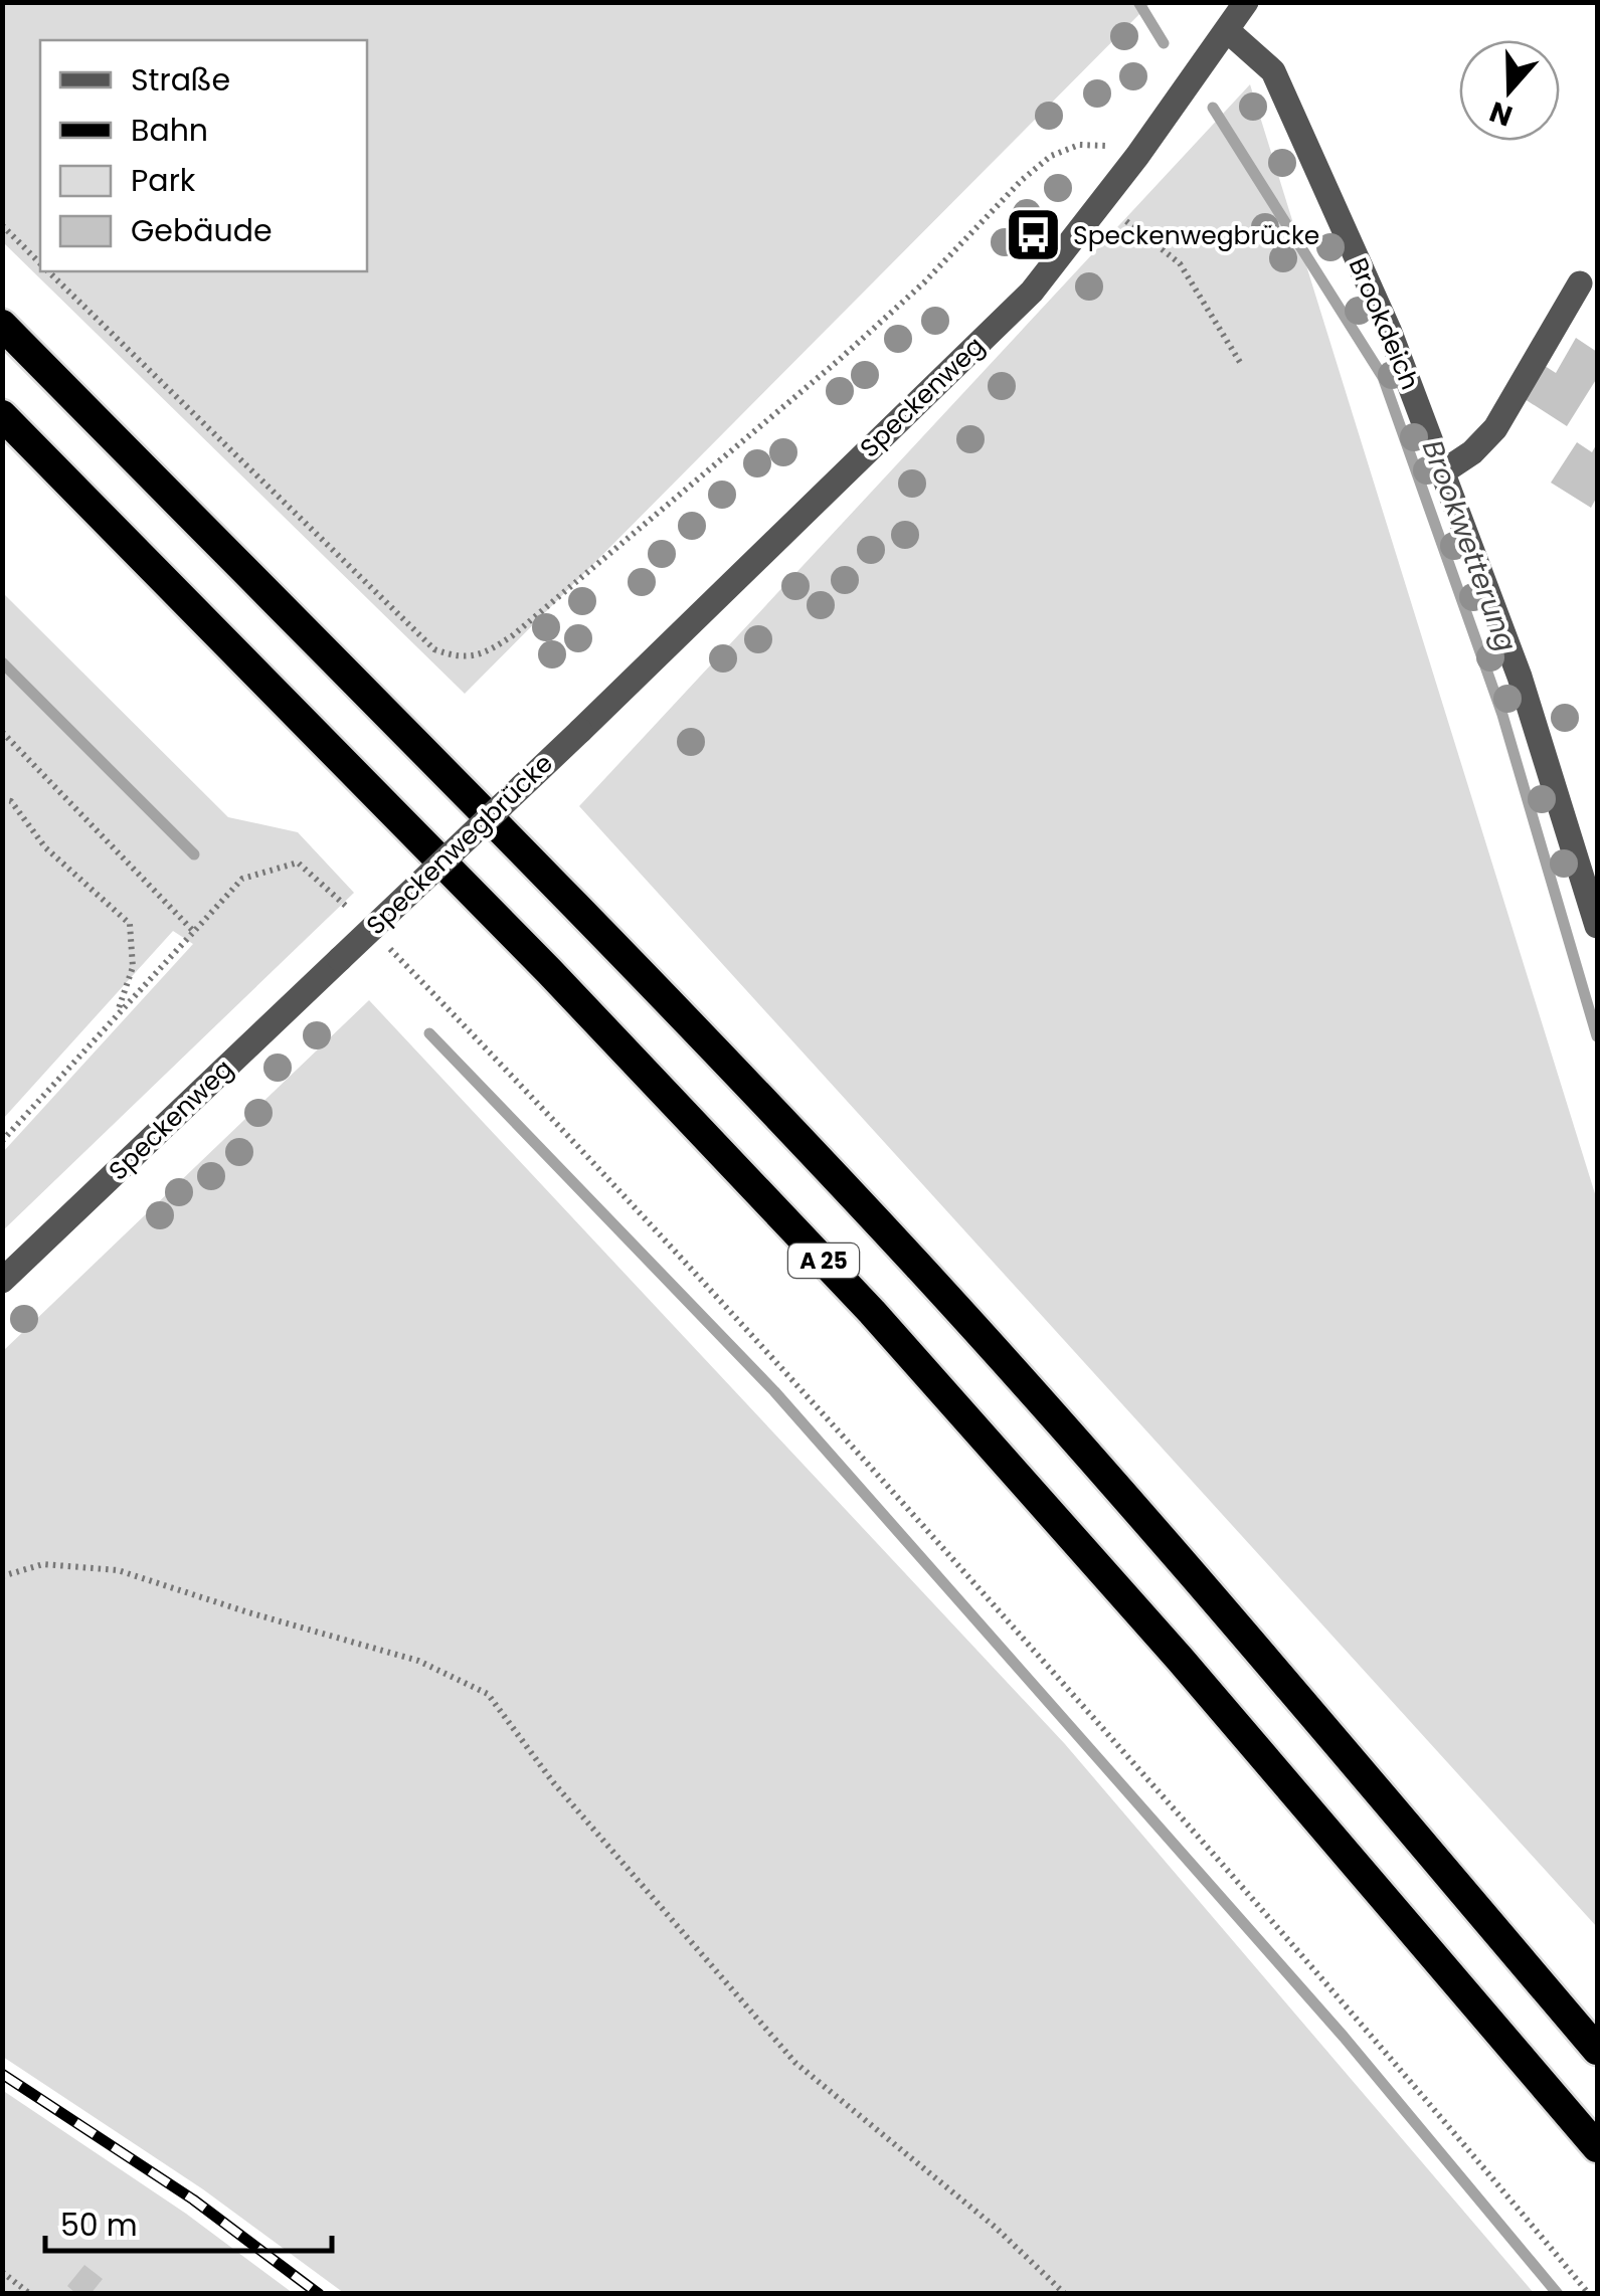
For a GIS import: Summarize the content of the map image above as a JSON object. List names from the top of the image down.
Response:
{
  "streets": {
    "highway": ["A 25"],
    "street": ["Brookdeich", "Speckenweg", "Speckenwegbrücke"]
  },
  "crossings": [
    ["Brookdeich", "Speckenweg"],
    ["Speckenweg", "Speckenwegbrücke"]
  ],
  "water": ["Brookwetterung"],
  "places": {
    "bus stop": ["Speckenwegbrücke"]
  },
  "legend": [
    "Straße",
    "Bahn",
    "Park",
    "Gebäude"
  ],
  "scale_bar": "50 m",
  "north": "bottom"
}
